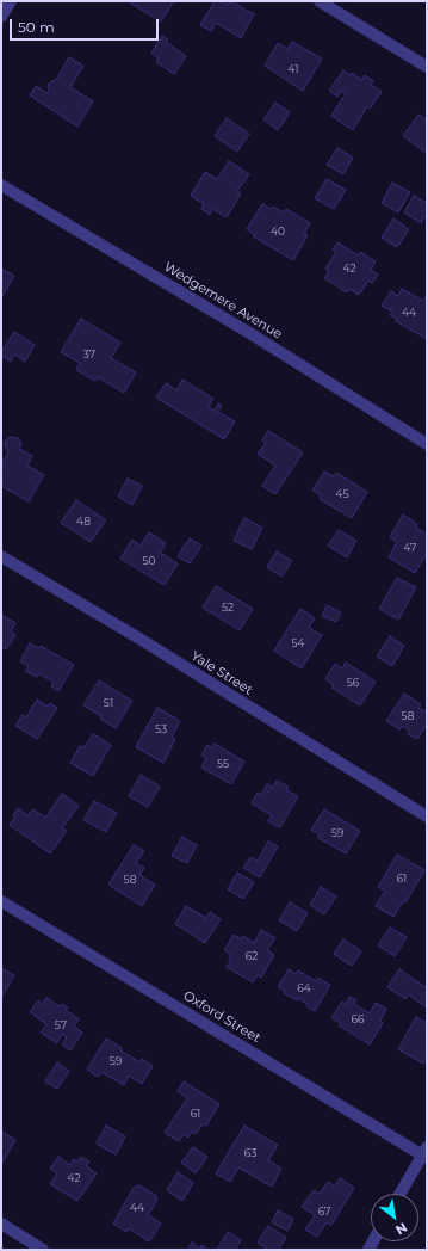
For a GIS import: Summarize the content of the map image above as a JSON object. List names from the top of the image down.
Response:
{
  "streets": {
    "street": ["Wedgemere Avenue", "Yale Street", "Oxford Street"]
  },
  "house_numbers": [
    "41",
    "40",
    "42",
    "44",
    "37",
    "45",
    "48",
    "47",
    "50",
    "52",
    "54",
    "56",
    "51",
    "58",
    "53",
    "55",
    "59",
    "61",
    "58",
    "62",
    "64",
    "66",
    "57",
    "59",
    "61",
    "63",
    "42",
    "44",
    "67"
  ],
  "scale_bar": "50 m",
  "north": "bottom right"
}
